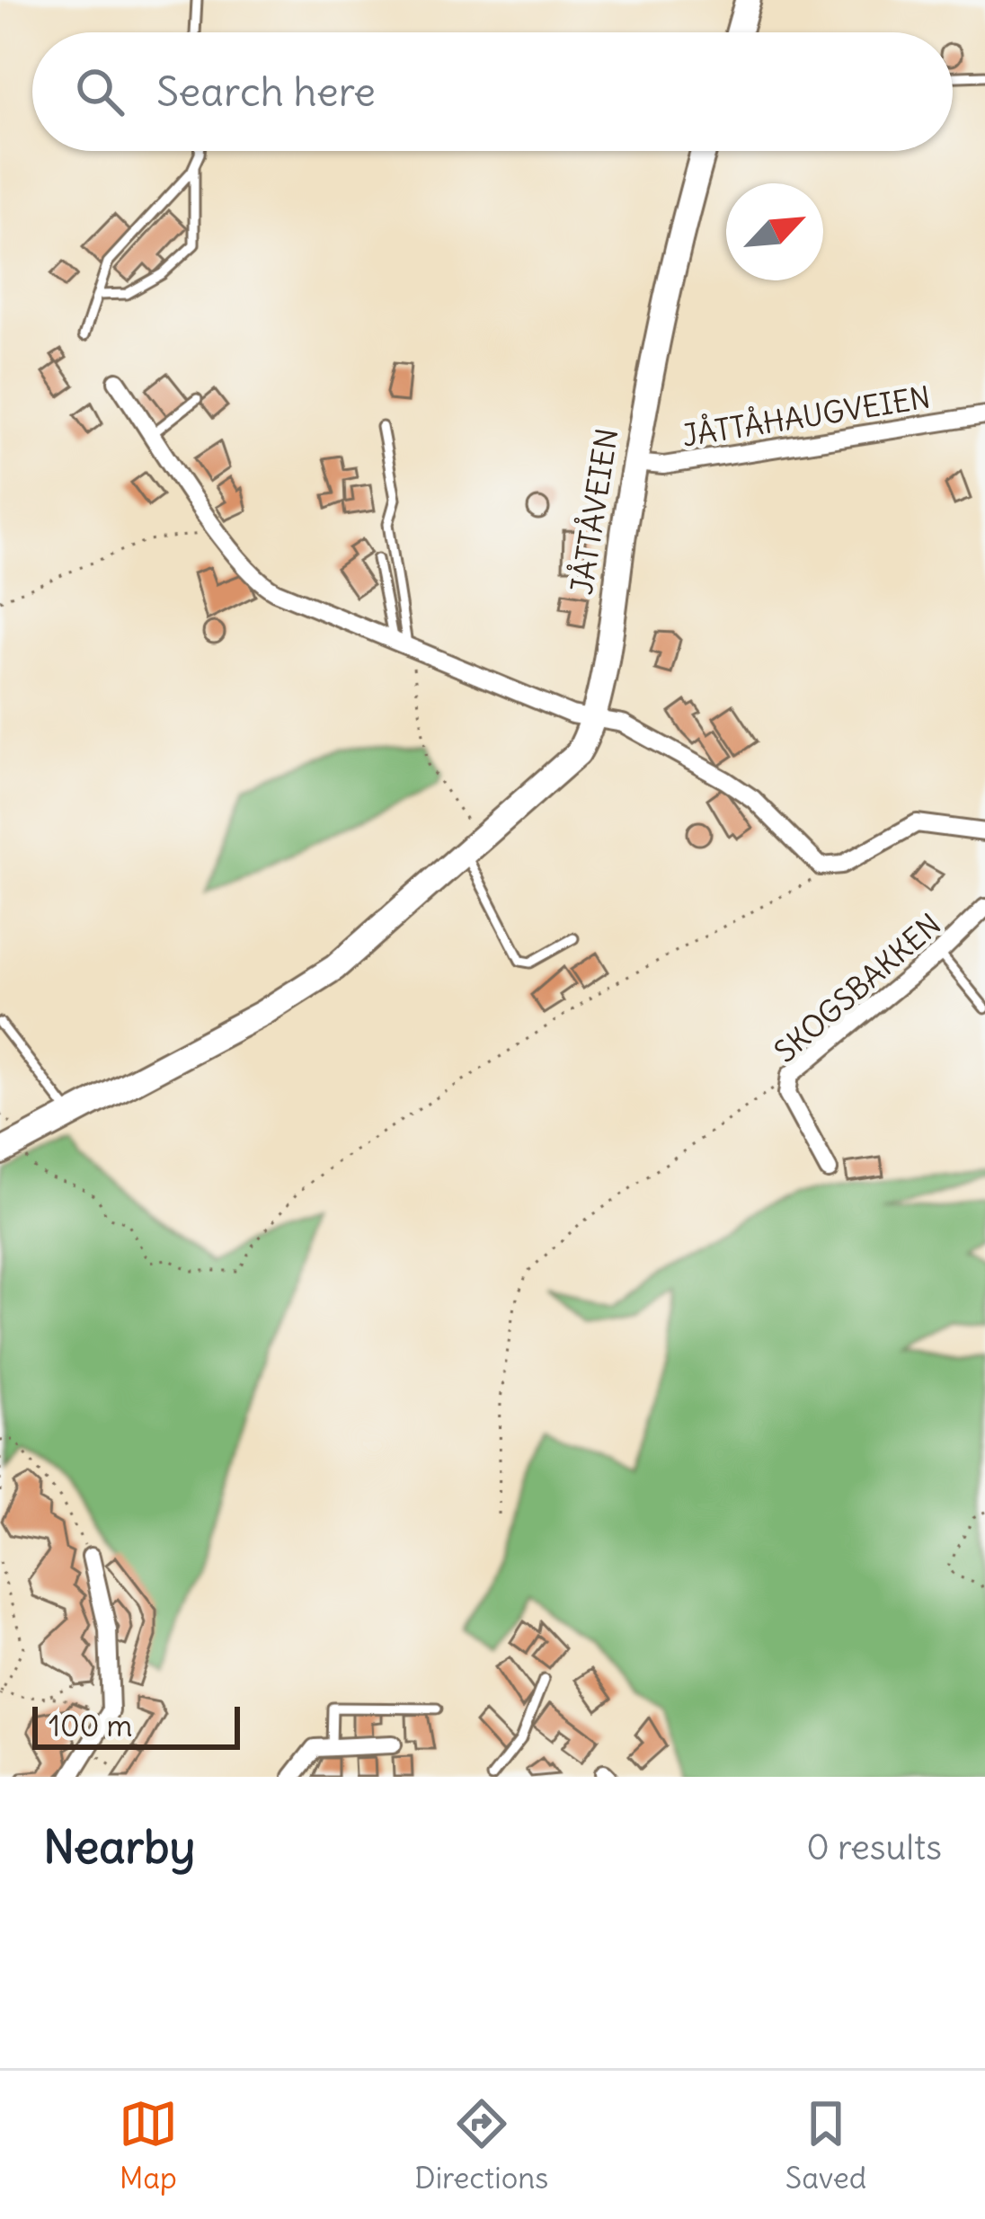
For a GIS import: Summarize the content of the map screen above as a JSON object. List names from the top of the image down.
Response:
{
  "streets": {
    "main road": ["JÅTTÅVEIEN"],
    "street": ["JÅTTÅHAUGVEIEN", "SKOGSBAKKEN"]
  },
  "crossings": [
    ["JÅTTÅHAUGVEIEN", "JÅTTÅVEIEN"]
  ],
  "scale_bar": "100 m",
  "north": "top right",
  "page": {
    "search": "Search here",
    "scale": "100 m",
    "heading": ["Nearby", "0 results"],
    "nav": ["Map", "Directions", "Saved"]
  }
}
